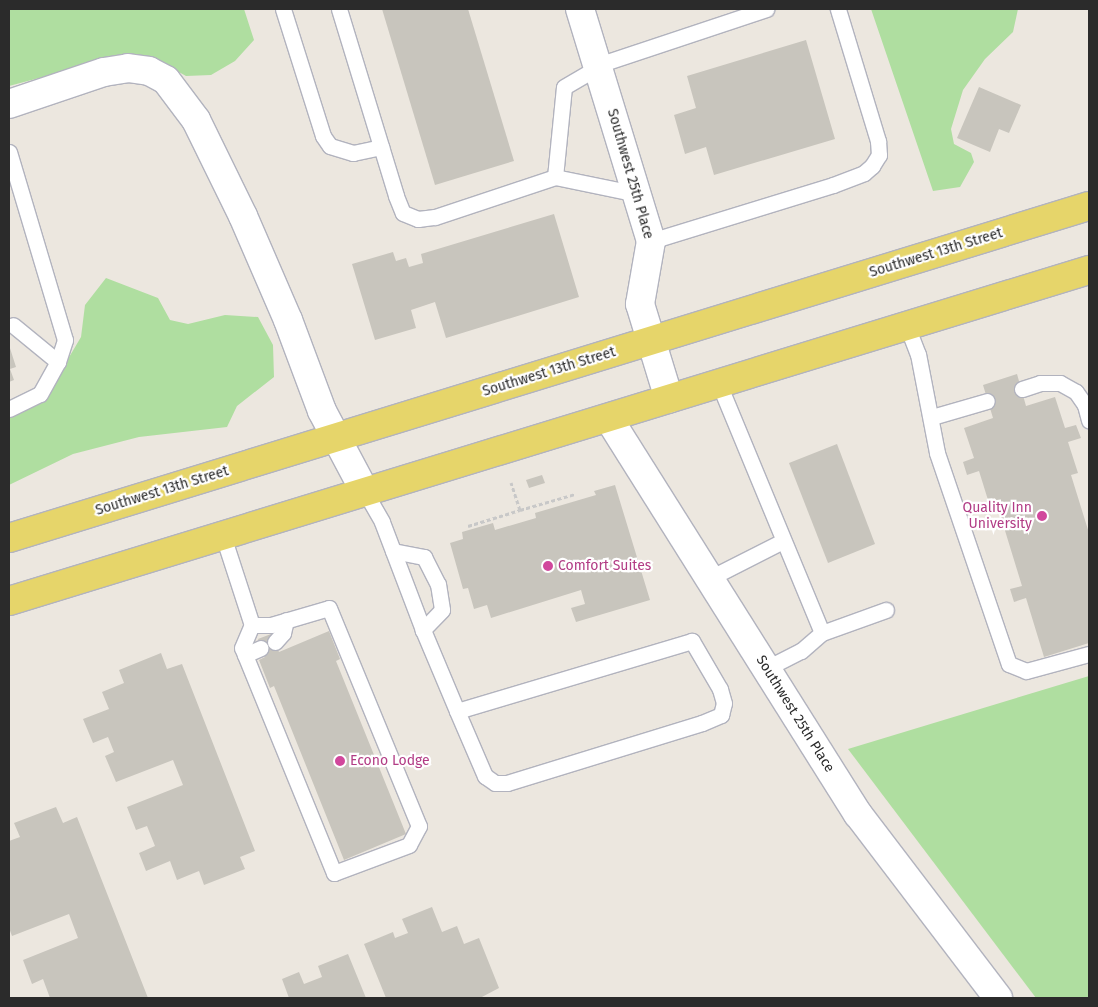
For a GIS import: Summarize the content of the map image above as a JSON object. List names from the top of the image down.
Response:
{
  "streets": {
    "main road": ["Southwest 13th Street"],
    "street": ["Southwest 25th Place"]
  },
  "crossings": [
    ["Southwest 25th Place", "Southwest 13th Street"]
  ],
  "places": ["Quality Inn University", "Comfort Suites", "Econo Lodge"]
}
